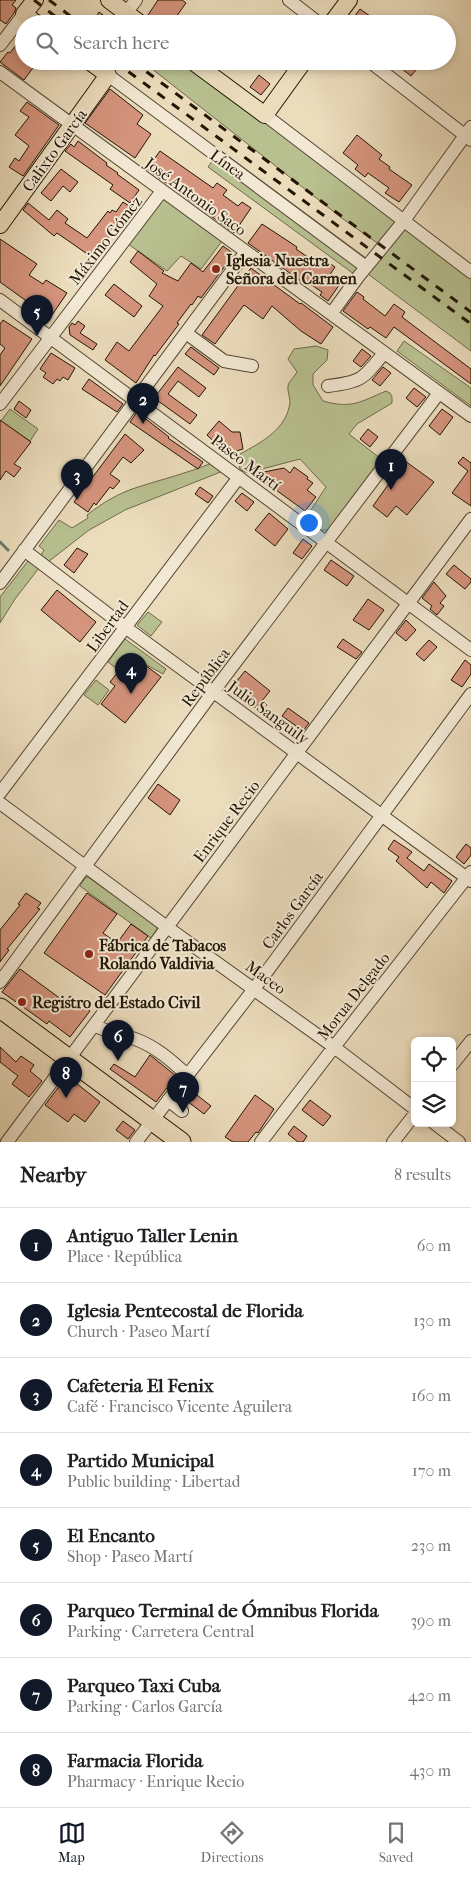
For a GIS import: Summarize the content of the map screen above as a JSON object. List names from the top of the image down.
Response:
{
  "streets": {
    "main road": ["Calixto García", "Línea"],
    "street": [
      "José Antonio Saco",
      "Máximo Gómez",
      "Paseo Martí",
      "Libertad",
      "República",
      "Julio Sanguily",
      "Enrique Recio",
      "Carlos García",
      "Maceo",
      "Morua Delgado"
    ]
  },
  "crossings": [
    ["Calixto García", "Línea"],
    ["Calixto García", "José Antonio Saco"],
    ["José Antonio Saco", "Máximo Gómez"],
    ["José Antonio Saco", "República"],
    ["Máximo Gómez", "Paseo Martí"],
    ["Paseo Martí", "Libertad"],
    ["Paseo Martí", "República"],
    ["Paseo Martí", "Enrique Recio"],
    ["Libertad", "Julio Sanguily"],
    ["República", "Julio Sanguily"],
    ["República", "Maceo"],
    ["Julio Sanguily", "Enrique Recio"],
    ["Julio Sanguily", "Carlos García"],
    ["Julio Sanguily", "Morua Delgado"],
    ["Enrique Recio", "Maceo"],
    ["Carlos García", "Maceo"],
    ["Maceo", "Morua Delgado"]
  ],
  "places": ["Iglesia Nuestra Señora del Carmen", "Fábrica de Tabacos Rolando Valdivia", "Registro del Estado Civil"],
  "page": {
    "search": "Search here",
    "pins": [
      "5",
      "2",
      "1",
      "3",
      "4",
      "6",
      "8",
      "7"
    ],
    "heading": ["Nearby", "8 results"],
    "list": [
      {
        "mark": "1",
        "name": "Antiguo Taller Lenin",
        "note": "Place · República",
        "value": "60 m"
      },
      {
        "mark": "2",
        "name": "Iglesia Pentecostal de Florida",
        "note": "Church · Paseo Martí",
        "value": "130 m"
      },
      {
        "mark": "3",
        "name": "Cafeteria El Fenix",
        "note": "Café · Francisco Vicente Aguilera",
        "value": "160 m"
      },
      {
        "mark": "4",
        "name": "Partido Municipal",
        "note": "Public building · Libertad",
        "value": "170 m"
      },
      {
        "mark": "5",
        "name": "El Encanto",
        "note": "Shop · Paseo Martí",
        "value": "230 m"
      },
      {
        "mark": "6",
        "name": "Parqueo Terminal de Ómnibus Florida",
        "note": "Parking · Carretera Central",
        "value": "390 m"
      },
      {
        "mark": "7",
        "name": "Parqueo Taxi Cuba",
        "note": "Parking · Carlos García",
        "value": "420 m"
      },
      {
        "mark": "8",
        "name": "Farmacia Florida",
        "note": "Pharmacy · Enrique Recio",
        "value": "430 m"
      }
    ],
    "nav": ["Map", "Directions", "Saved"]
  }
}
